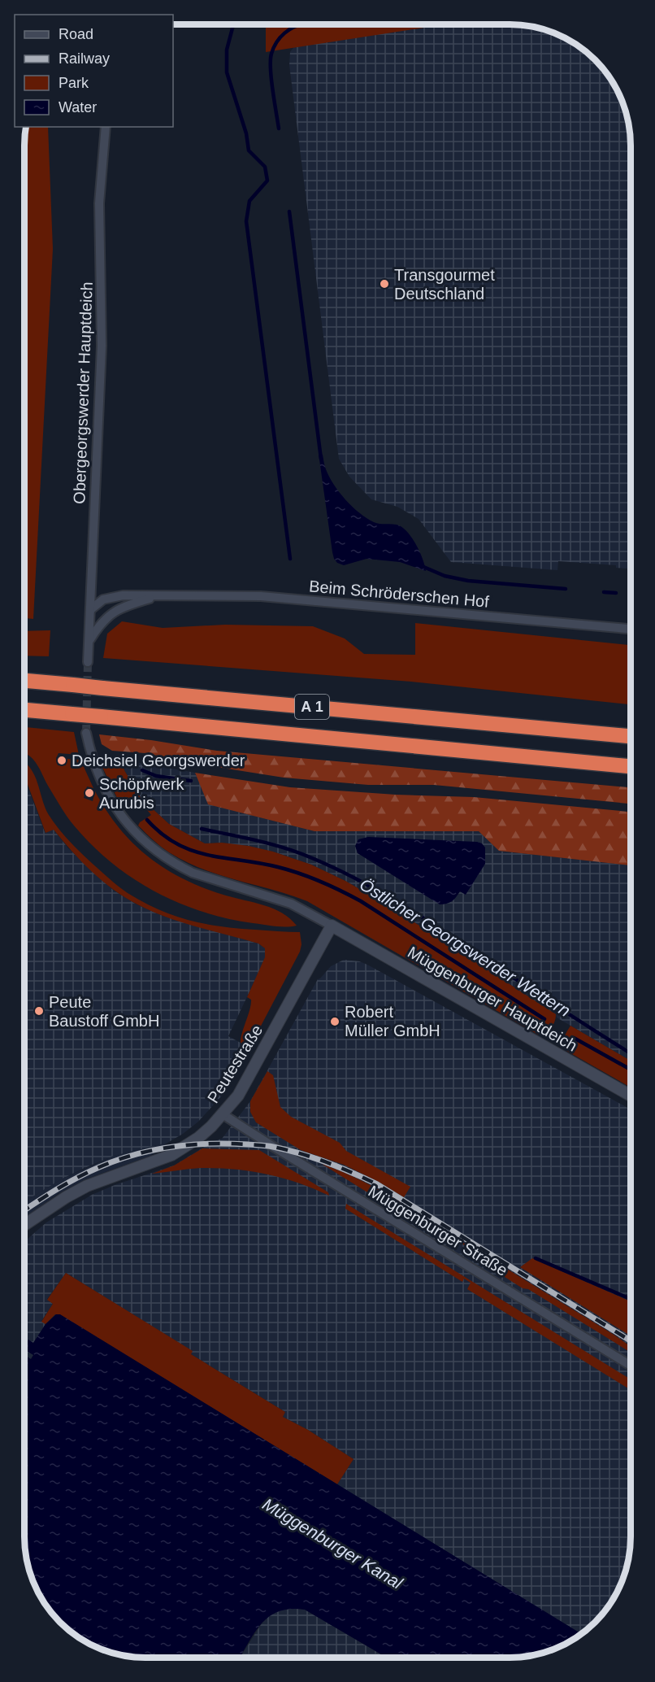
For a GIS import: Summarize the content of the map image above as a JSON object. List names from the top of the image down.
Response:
{
  "streets": {
    "highway": ["A 1"],
    "street": [
      "Obergeorgswerder Hauptdeich",
      "Beim Schröderschen Hof",
      "Müggenburger Hauptdeich",
      "Peutestraße",
      "Müggenburger Straße"
    ]
  },
  "crossings": [
    ["Obergeorgswerder Hauptdeich", "Beim Schröderschen Hof"],
    ["Müggenburger Hauptdeich", "Peutestraße"],
    ["Peutestraße", "Müggenburger Straße"]
  ],
  "water": ["Östlicher Georgswerder Wettern", "Müggenburger Kanal"],
  "places": [
    "Transgourmet Deutschland",
    "Deichsiel Georgswerder",
    "Schöpfwerk Aurubis",
    "Peute Baustoff GmbH",
    "Robert Müller GmbH"
  ],
  "legend": [
    "Road",
    "Railway",
    "Park",
    "Water"
  ]
}
